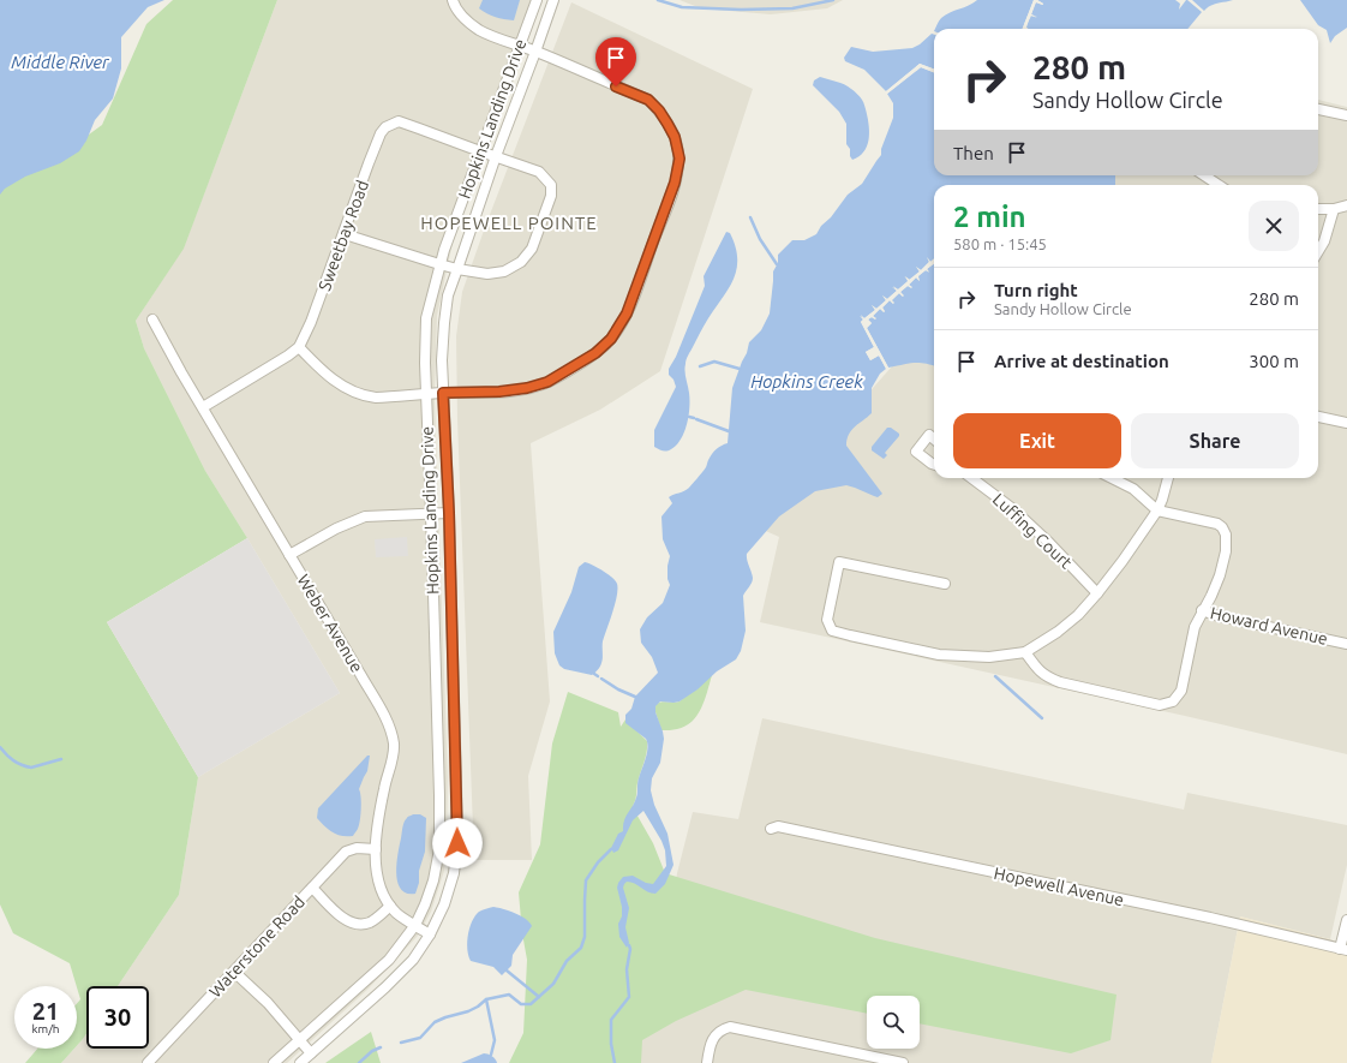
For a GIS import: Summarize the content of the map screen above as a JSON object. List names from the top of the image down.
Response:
{
  "streets": {
    "street": [
      "Hopkins Landing Drive",
      "Sweetbay Road",
      "Luffing Court",
      "Weber Avenue",
      "Howard Avenue",
      "Hopewell Avenue",
      "Waterstone Road"
    ]
  },
  "crossings": [
    ["Hopkins Landing Drive", "Sweetbay Road"],
    ["Hopkins Landing Drive", "Weber Avenue"],
    ["Sweetbay Road", "Weber Avenue"],
    ["Weber Avenue", "Waterstone Road"]
  ],
  "districts": ["HOPEWELL POINTE"],
  "water": ["Middle River", "Hopkins Creek"],
  "page": {
    "turn": ["280 m", "Sandy Hollow Circle"],
    "then": "Then",
    "heading": ["2 min", "580 m · 15:45"],
    "list": [
      {
        "name": "Turn right",
        "note": "Sandy Hollow Circle",
        "value": "280 m"
      },
      {
        "name": "Arrive at destination",
        "value": "300 m"
      }
    ],
    "buttons": ["Exit", "Share"],
    "speed": "21 km/h",
    "limit": "30"
  }
}
